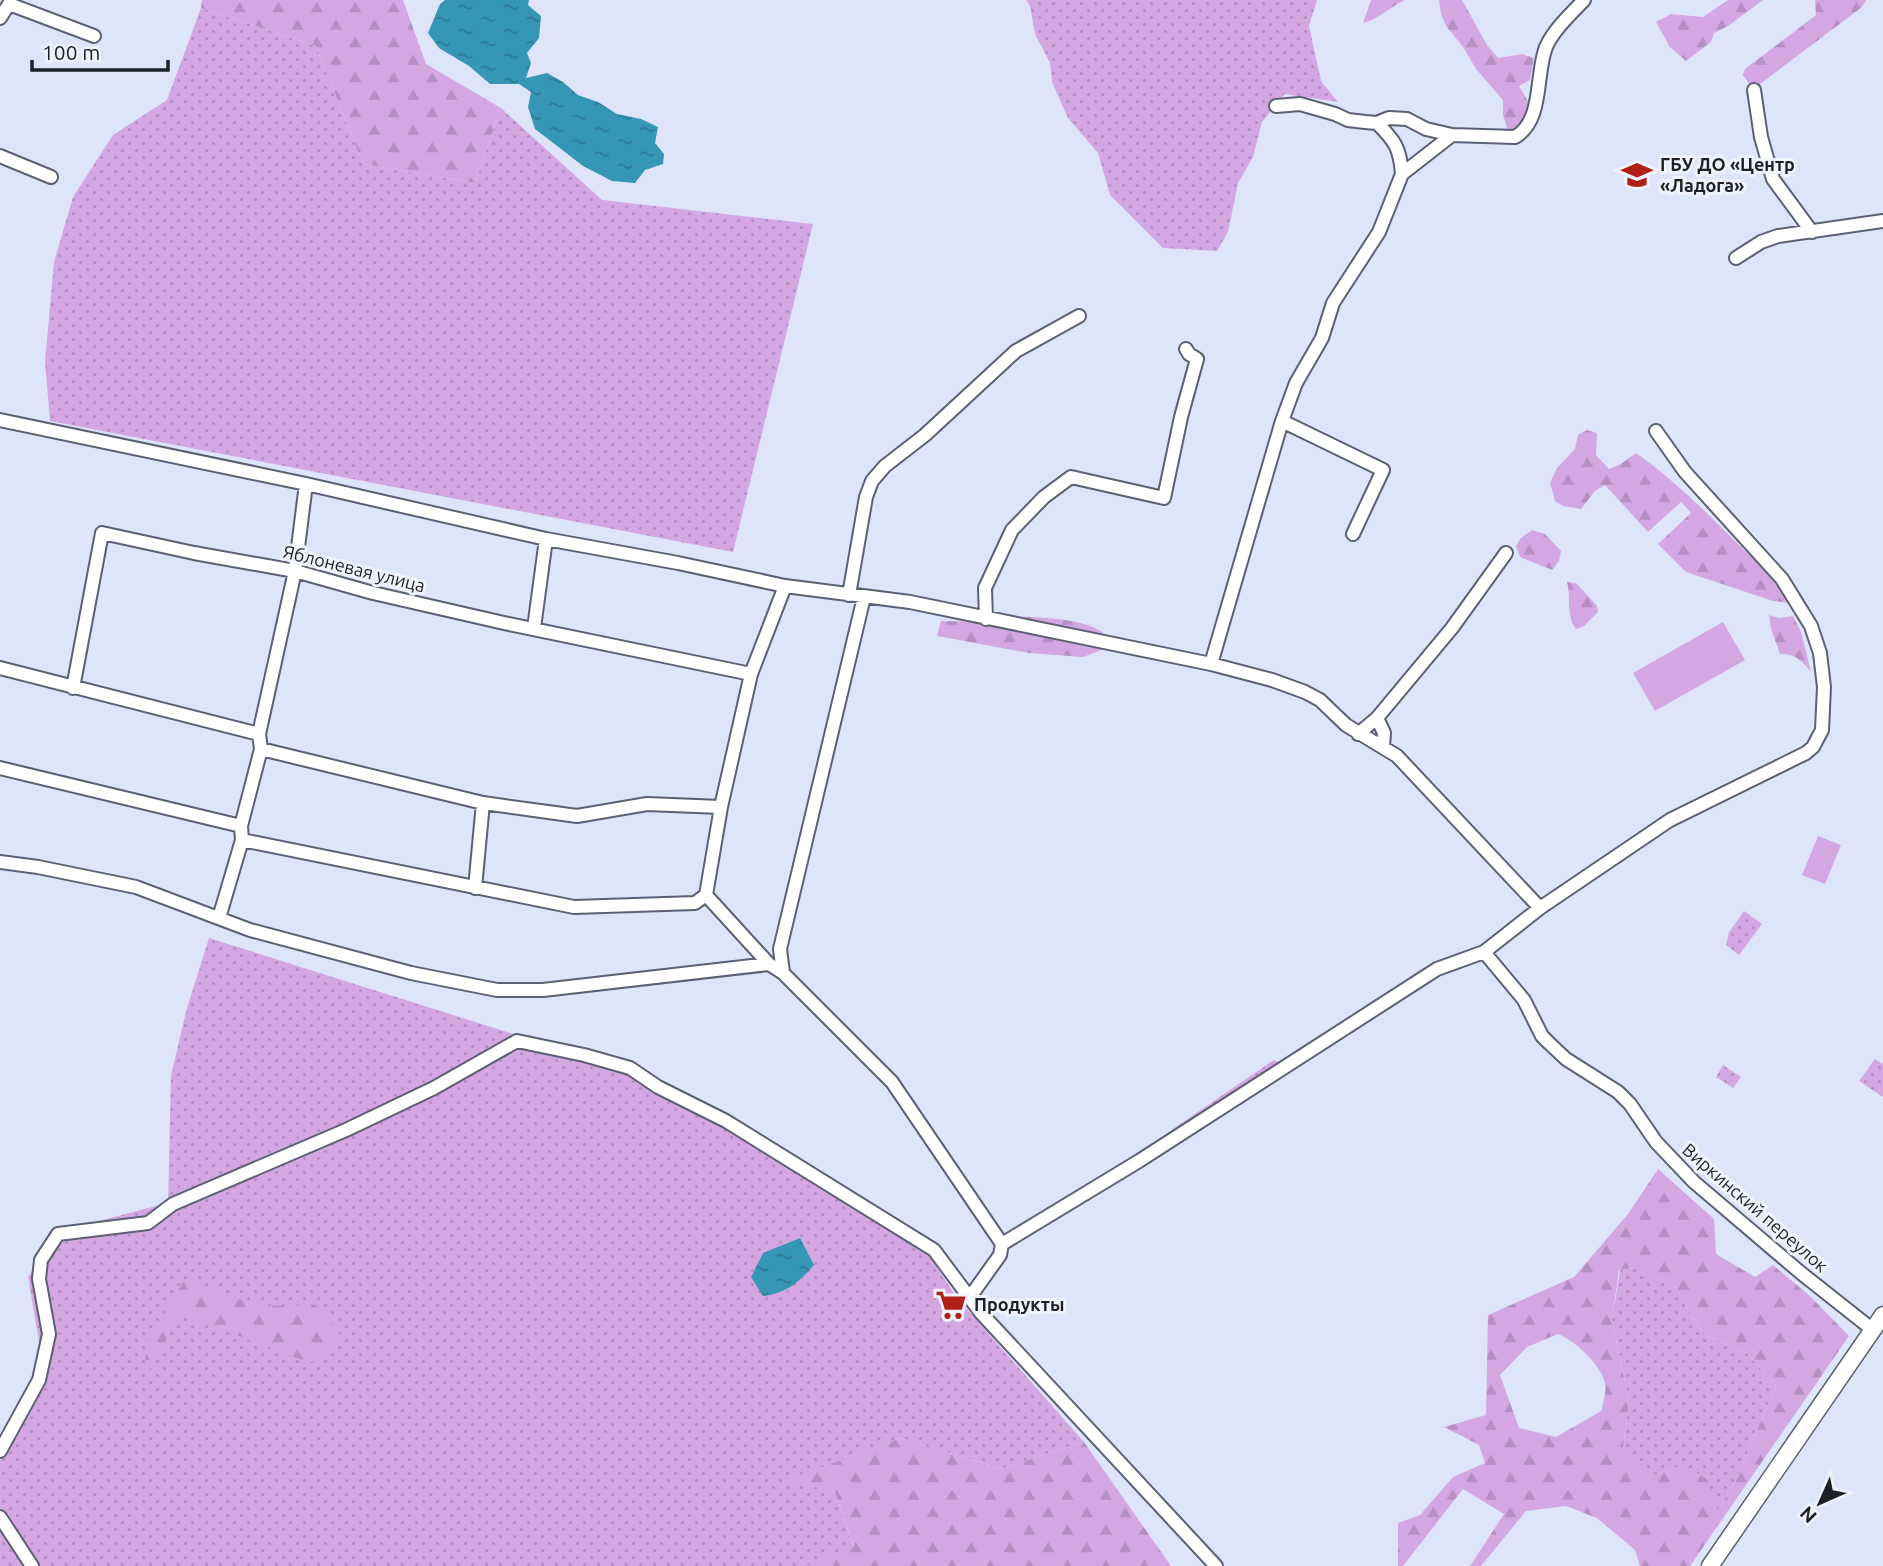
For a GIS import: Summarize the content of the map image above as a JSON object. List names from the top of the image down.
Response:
{
  "streets": {
    "street": ["Яблоневая улица", "Виркинский переулок"]
  },
  "places": {
    "school or university": ["ГБУ ДО «Центр «Ладога»"],
    "supermarket": ["Продукты"]
  },
  "scale_bar": "100 m",
  "north": "bottom left"
}
